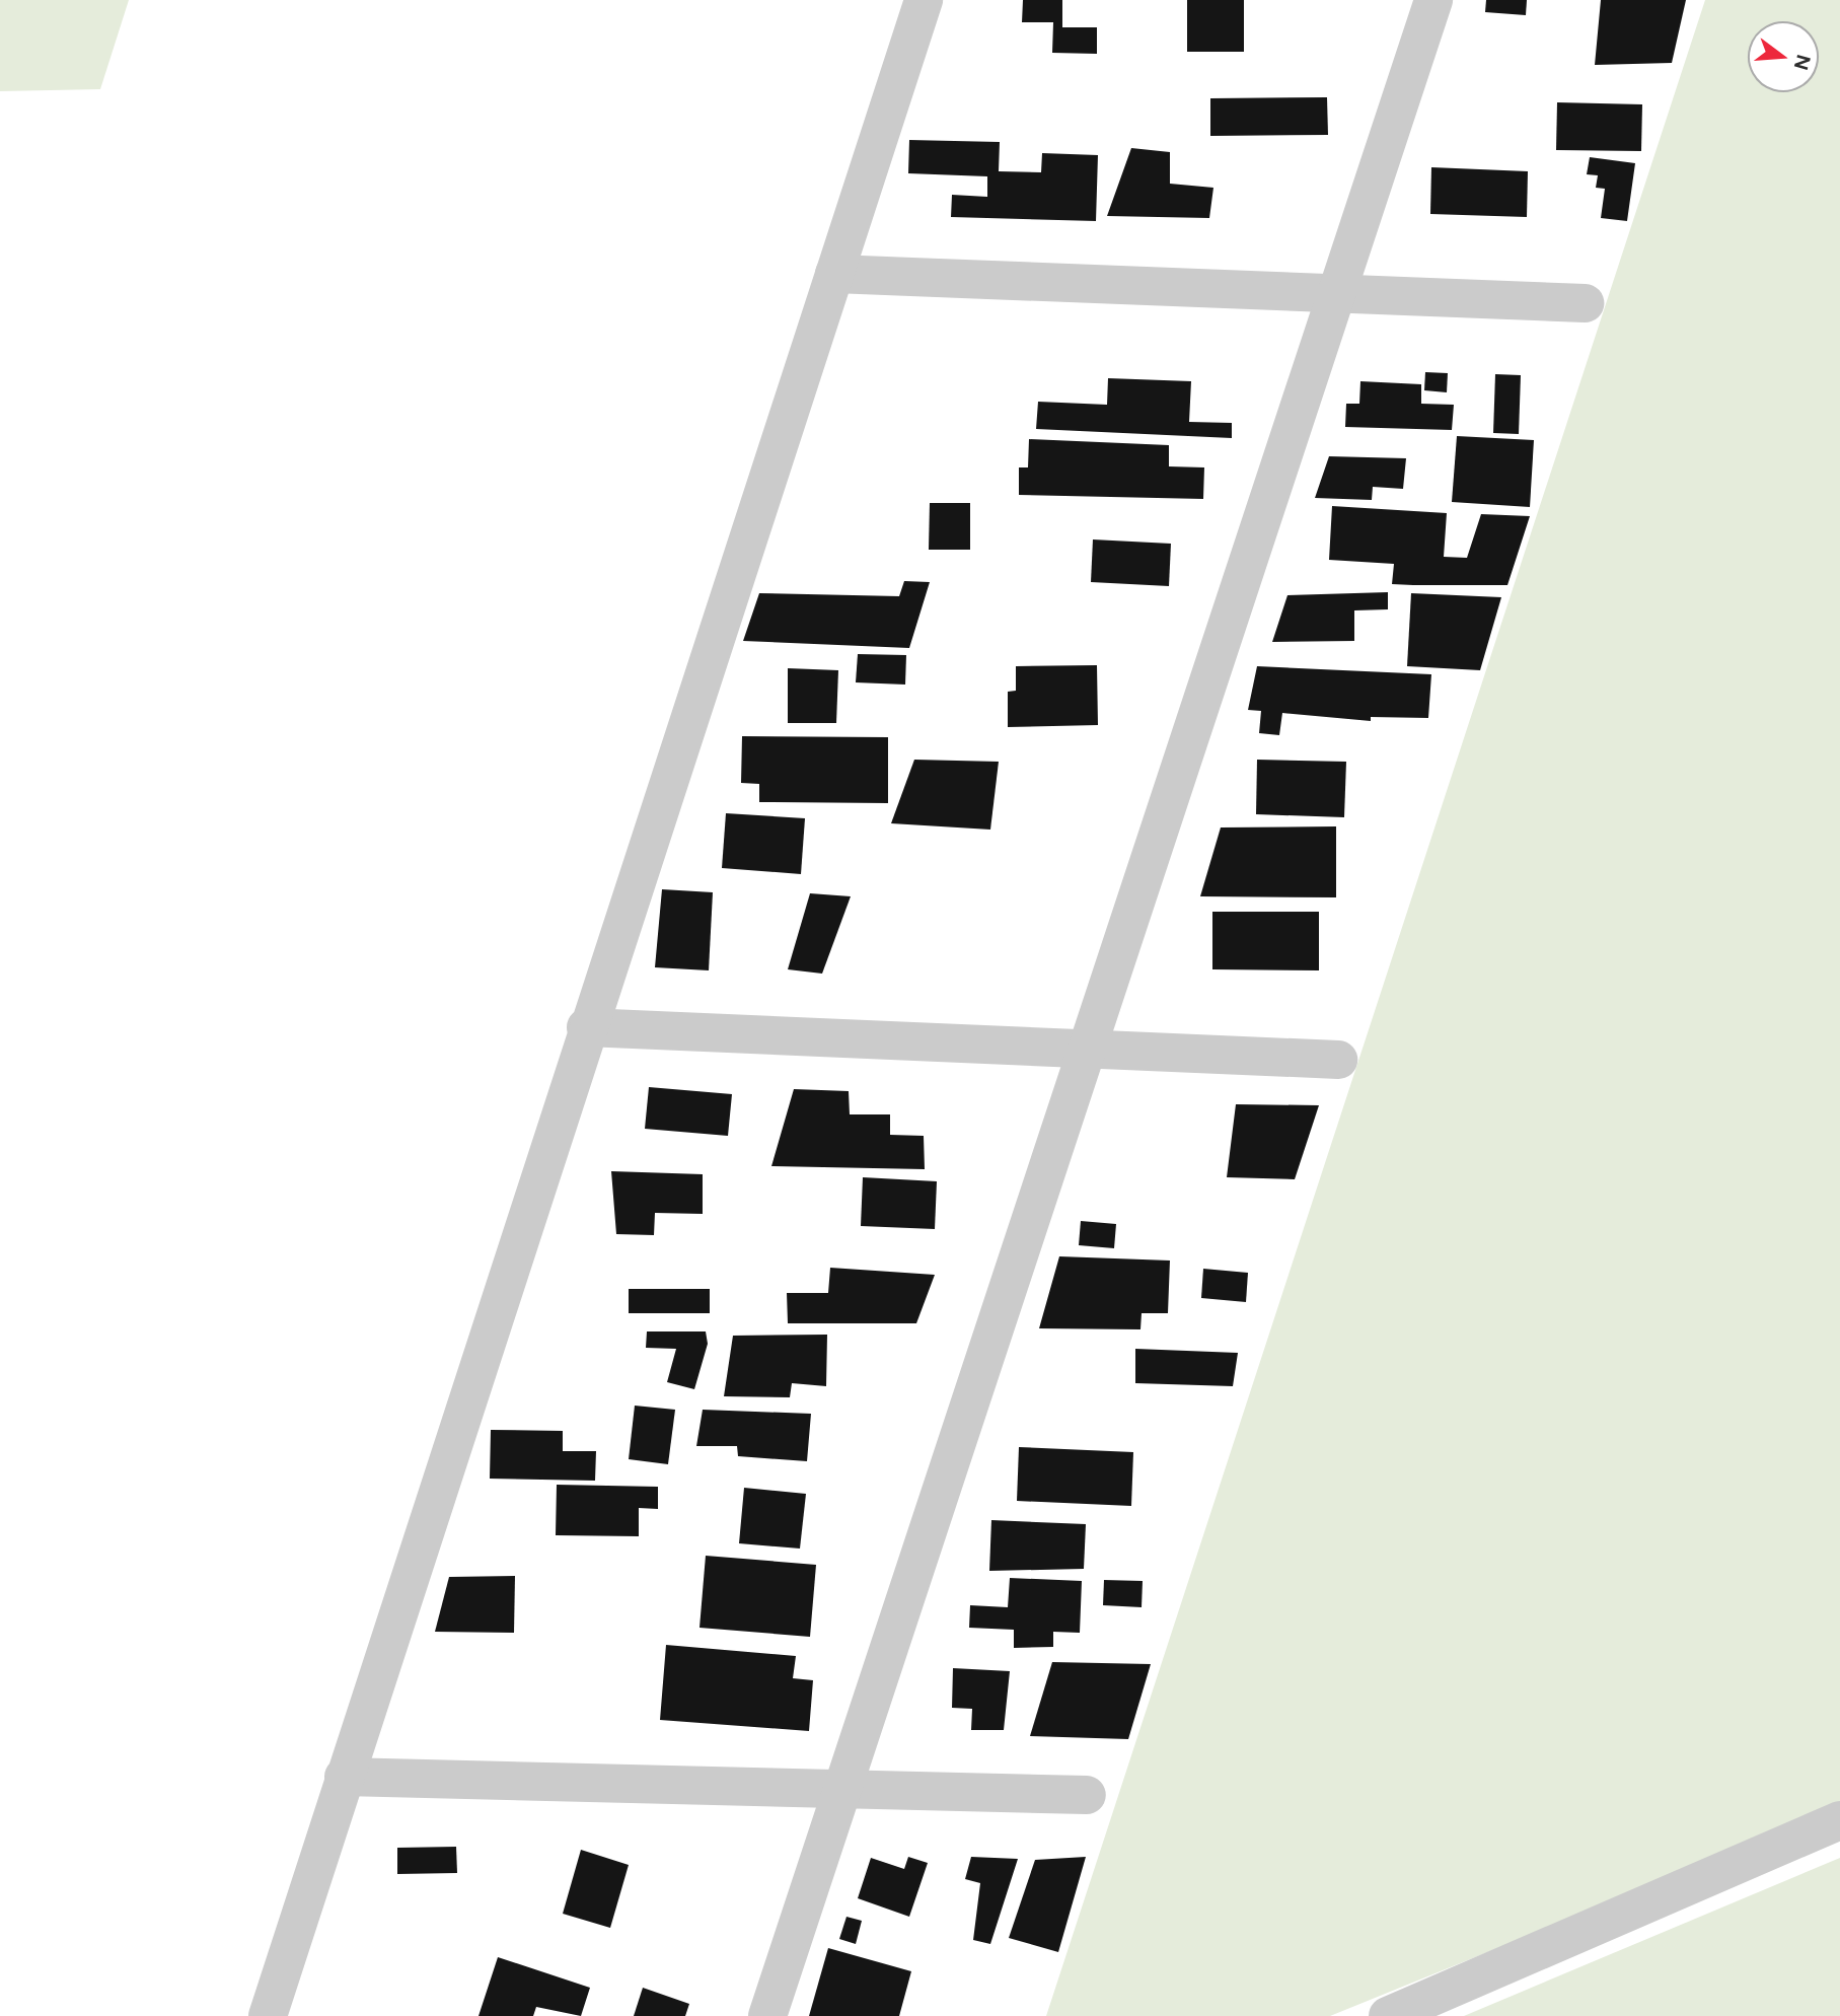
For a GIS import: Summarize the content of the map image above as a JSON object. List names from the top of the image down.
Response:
{
  "north": "right"
}
